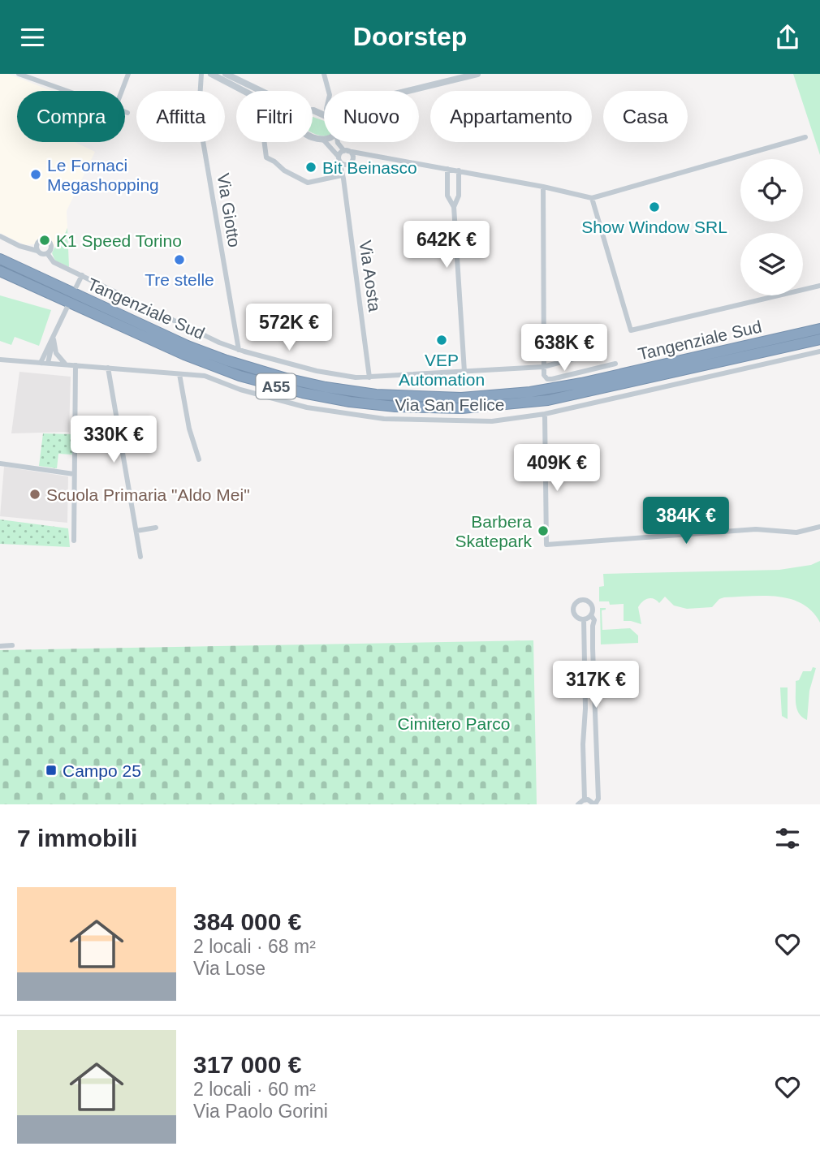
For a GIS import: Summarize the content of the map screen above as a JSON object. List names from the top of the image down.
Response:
{
  "streets": {
    "highway": ["Tangenziale Sud", "A55"],
    "street": ["Via Giotto", "Via Aosta", "Via San Felice"]
  },
  "crossings": [
    ["Via Giotto", "Via San Felice"],
    ["Via Aosta", "Via San Felice"]
  ],
  "parks": ["Cimitero Parco"],
  "places": {
    "other": [
      "Bit Beinasco",
      "Le Fornaci Megashopping",
      "Show Window SRL",
      "K1 Speed Torino",
      "Tre stelle",
      "VEP Automation",
      "Scuola Primaria \"Aldo Mei\"",
      "Barbera Skatepark"
    ],
    "transit": ["Campo 25"]
  },
  "page": {
    "header": "Doorstep",
    "chip": [
      "Compra",
      "Affitta",
      "Filtri",
      "Nuovo",
      "Appartamento",
      "Casa"
    ],
    "price": [
      "642K €",
      "572K €",
      "638K €",
      "330K €",
      "409K €",
      "384K €",
      "317K €"
    ],
    "heading": "7 immobili",
    "list": [
      {
        "name": "384 000 €",
        "note": "2 locali · 68 m² · Via Lose"
      },
      {
        "name": "317 000 €",
        "note": "2 locali · 60 m² · Via Paolo Gorini"
      }
    ]
  }
}
